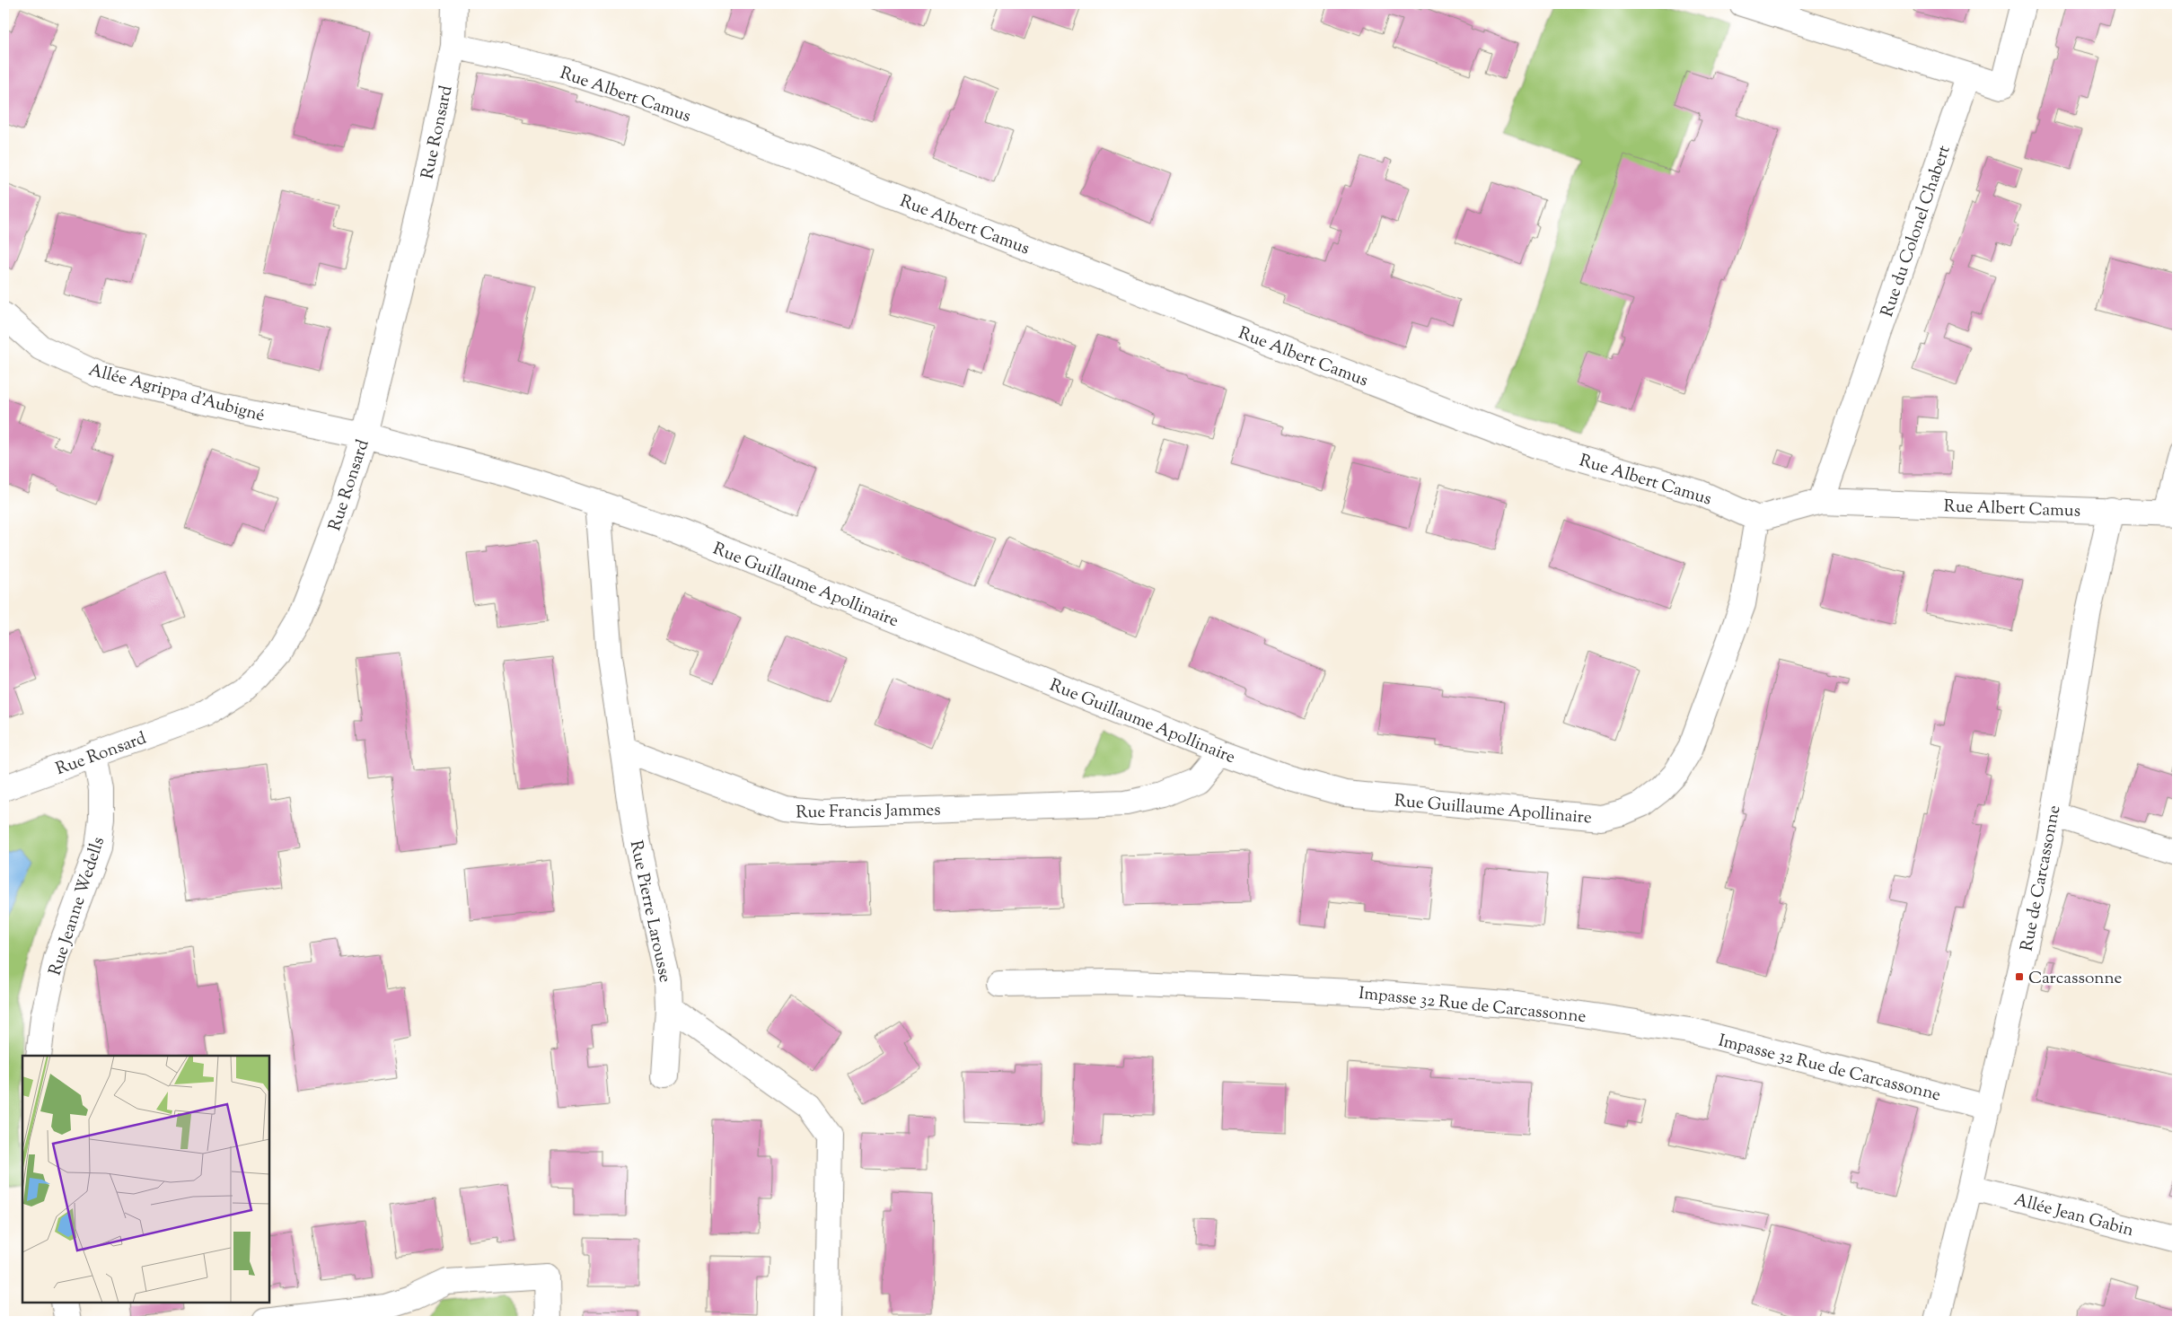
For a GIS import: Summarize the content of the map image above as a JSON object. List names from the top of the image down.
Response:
{
  "streets": {
    "street": [
      "Rue Albert Camus",
      "Rue Ronsard",
      "Rue du Colonel Chabert",
      "Allée Agrippa d'Aubigné",
      "Rue Guillaume Apollinaire",
      "Rue Francis Jammes",
      "Rue de Carcassonne",
      "Rue Jeanne Wedells",
      "Rue Pierre Larousse",
      "Impasse 32 Rue de Carcassonne",
      "Allée Jean Gabin"
    ]
  },
  "crossings": [
    ["Rue Albert Camus", "Rue Ronsard"],
    ["Rue Albert Camus", "Rue du Colonel Chabert"],
    ["Rue Albert Camus", "Rue Guillaume Apollinaire"],
    ["Rue Albert Camus", "Rue de Carcassonne"],
    ["Rue Ronsard", "Allée Agrippa d'Aubigné"],
    ["Rue Ronsard", "Rue Guillaume Apollinaire"],
    ["Rue Ronsard", "Rue Jeanne Wedells"],
    ["Allée Agrippa d'Aubigné", "Rue Guillaume Apollinaire"],
    ["Rue Guillaume Apollinaire", "Rue Francis Jammes"],
    ["Rue Francis Jammes", "Rue Pierre Larousse"],
    ["Rue de Carcassonne", "Impasse 32 Rue de Carcassonne"],
    ["Rue de Carcassonne", "Allée Jean Gabin"]
  ],
  "places": {
    "transit": ["Carcassonne"]
  }
}
